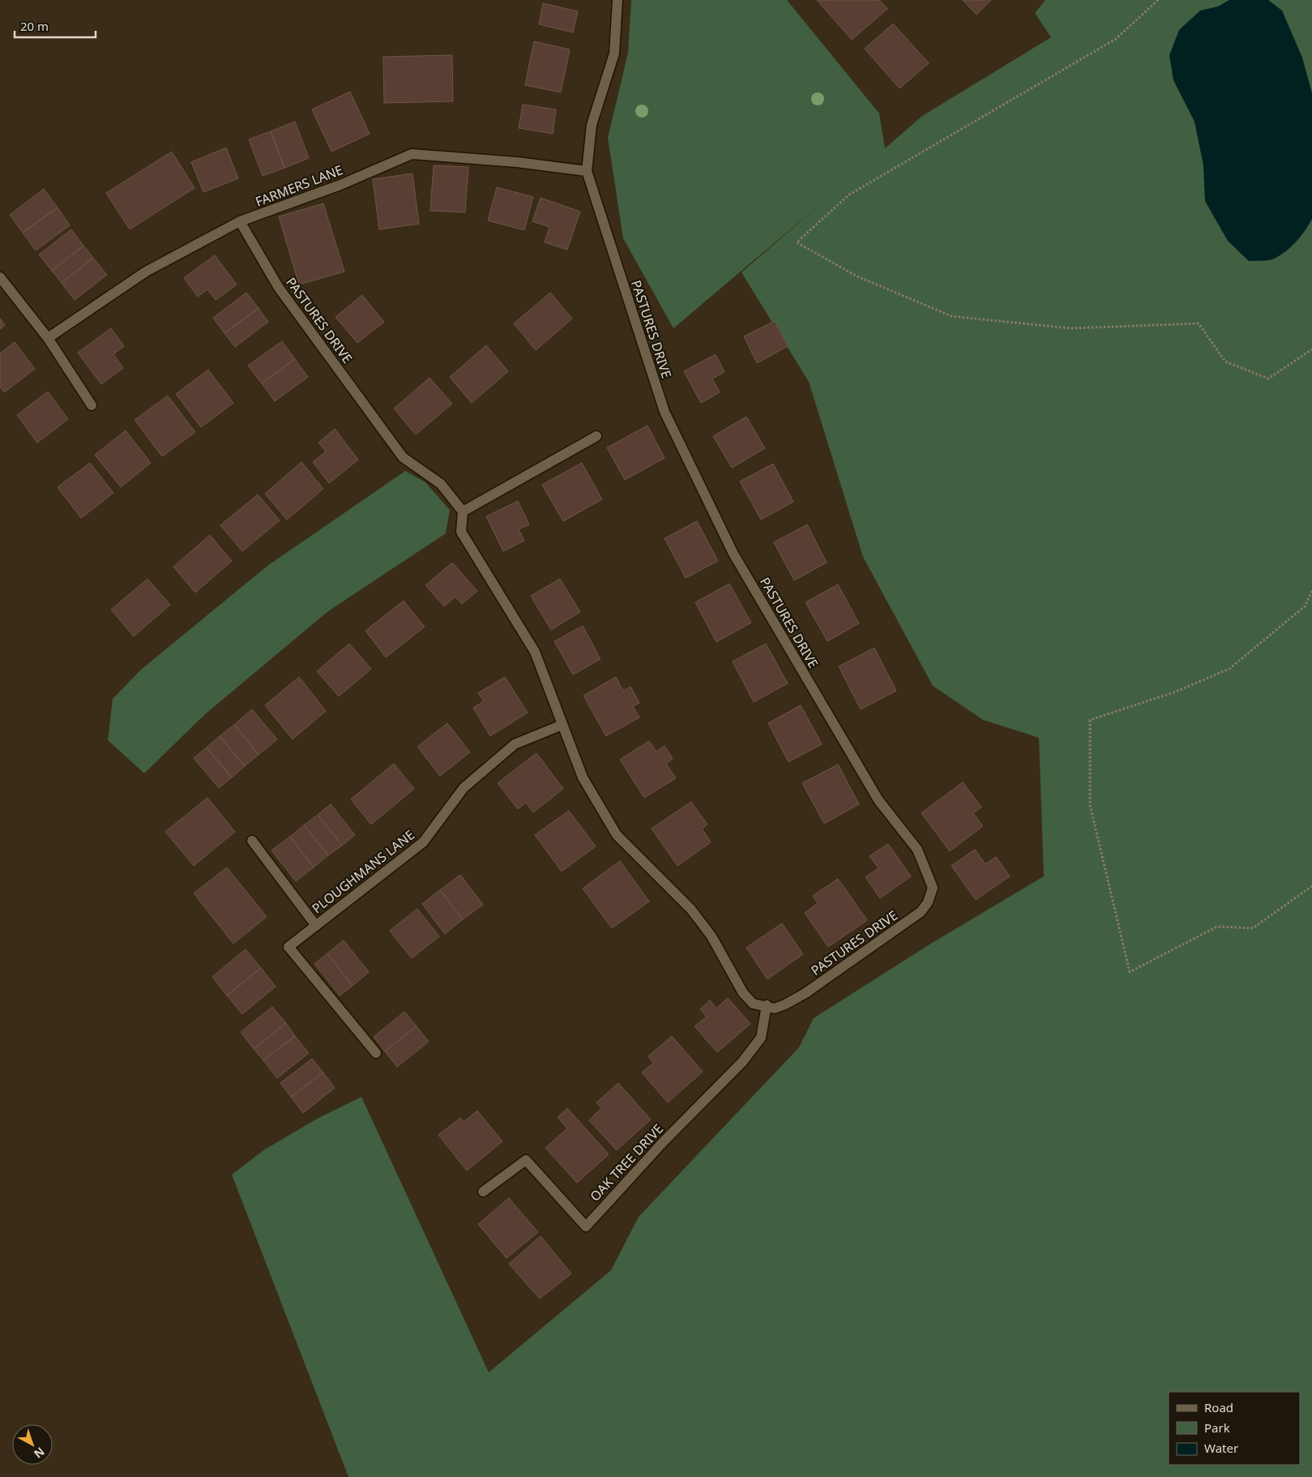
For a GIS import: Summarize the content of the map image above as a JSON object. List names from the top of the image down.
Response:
{
  "streets": {
    "street": [
      "FARMERS LANE",
      "PASTURES DRIVE",
      "PLOUGHMANS LANE",
      "OAK TREE DRIVE"
    ]
  },
  "crossings": [
    ["FARMERS LANE", "PASTURES DRIVE"],
    ["PASTURES DRIVE", "PLOUGHMANS LANE"],
    ["PASTURES DRIVE", "OAK TREE DRIVE"]
  ],
  "legend": ["Road", "Park", "Water"],
  "scale_bar": "20 m",
  "north": "bottom right"
}
